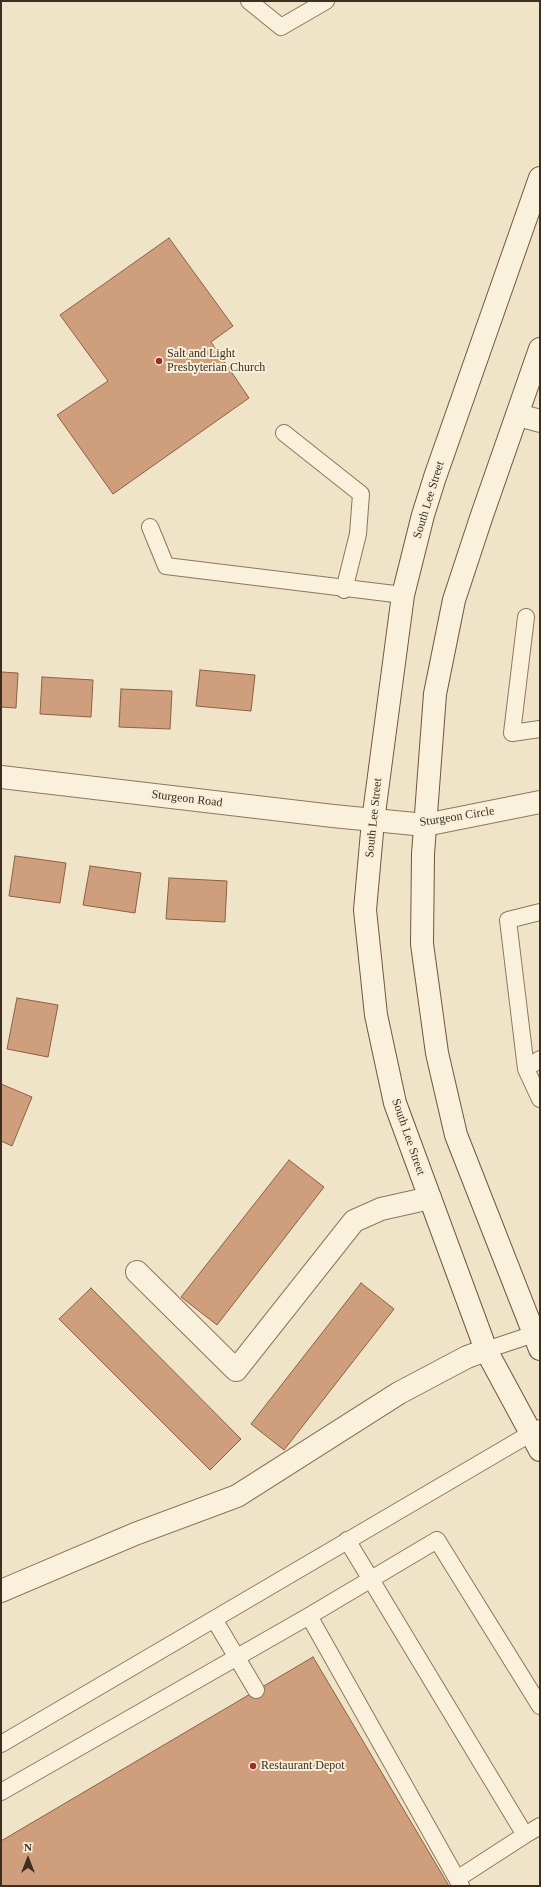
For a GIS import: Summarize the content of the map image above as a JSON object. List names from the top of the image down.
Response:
{
  "streets": {
    "main road": ["South Lee Street", "Sturgeon Road", "Sturgeon Circle"]
  },
  "crossings": [
    ["South Lee Street", "Sturgeon Road"],
    ["South Lee Street", "Sturgeon Circle"],
    ["Sturgeon Road", "Sturgeon Circle"]
  ],
  "places": ["Salt and Light Presbyterian Church", "Restaurant Depot"],
  "north": "top"
}
